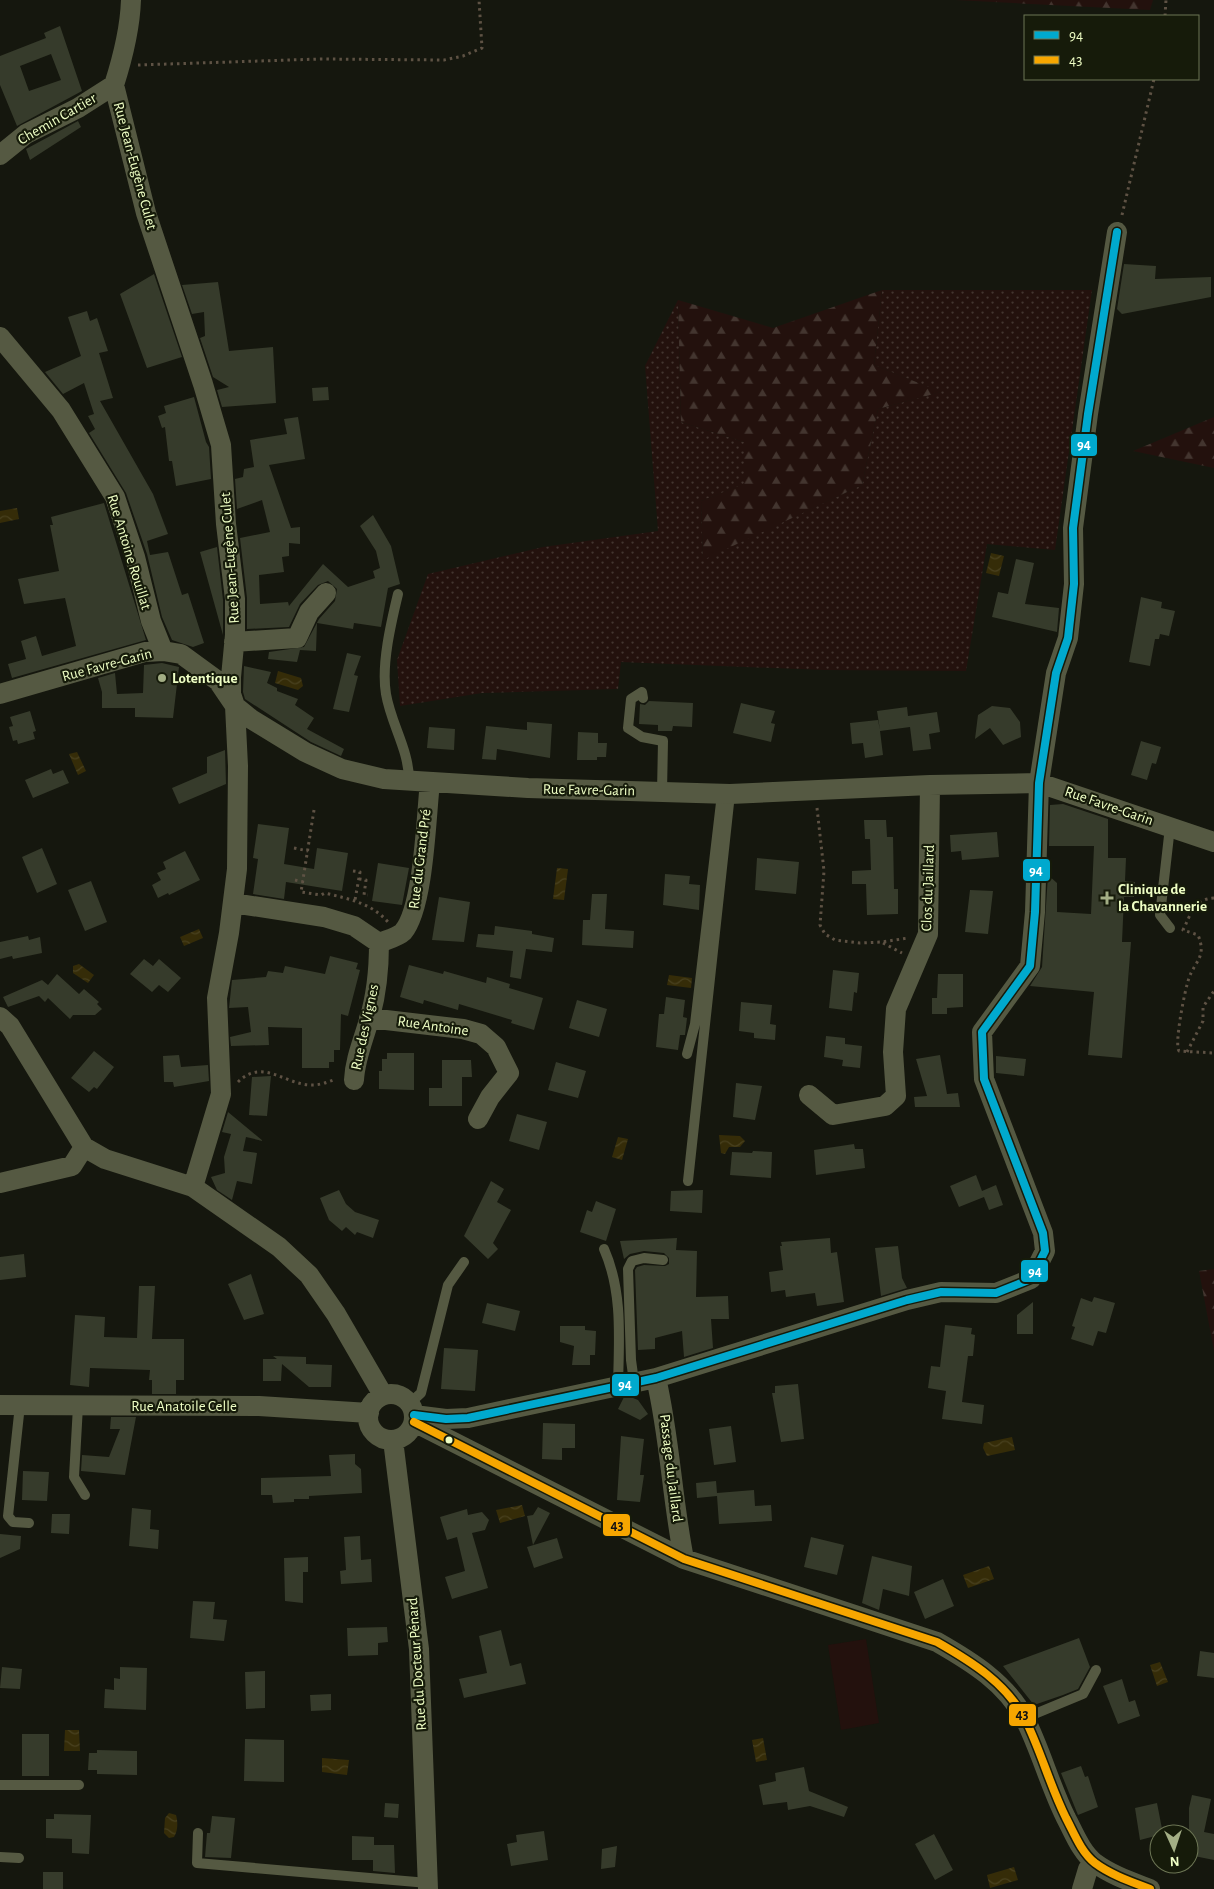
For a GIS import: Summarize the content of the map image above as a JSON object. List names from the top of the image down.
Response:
{
  "streets": {
    "street": [
      "Chemin Cartier",
      "Rue Jean-Eugène Culet",
      "Rue Antoine Rouillat",
      "Rue Favre-Garin",
      "Rue du Grand Pré",
      "Clos du Jaillard",
      "Rue Antoine",
      "Rue des Vignes",
      "Rue Anatoile Celle",
      "Passage du Jaillard",
      "Rue du Docteur Pénard"
    ]
  },
  "crossings": [
    ["Chemin Cartier", "Rue Jean-Eugène Culet"],
    ["Rue Jean-Eugène Culet", "Rue Favre-Garin"],
    ["Rue Antoine Rouillat", "Rue Favre-Garin"],
    ["Rue Favre-Garin", "Rue du Grand Pré"],
    ["Rue Favre-Garin", "Clos du Jaillard"],
    ["Rue du Grand Pré", "Rue des Vignes"],
    ["Rue Antoine", "Rue des Vignes"],
    ["Rue Anatoile Celle", "Rue du Docteur Pénard"]
  ],
  "places": {
    "other": ["Lotentique"],
    "health": ["Clinique de la Chavannerie"]
  },
  "lines": ["transit line 94", "transit line 43"],
  "legend": ["94", "43"],
  "north": "bottom"
}
